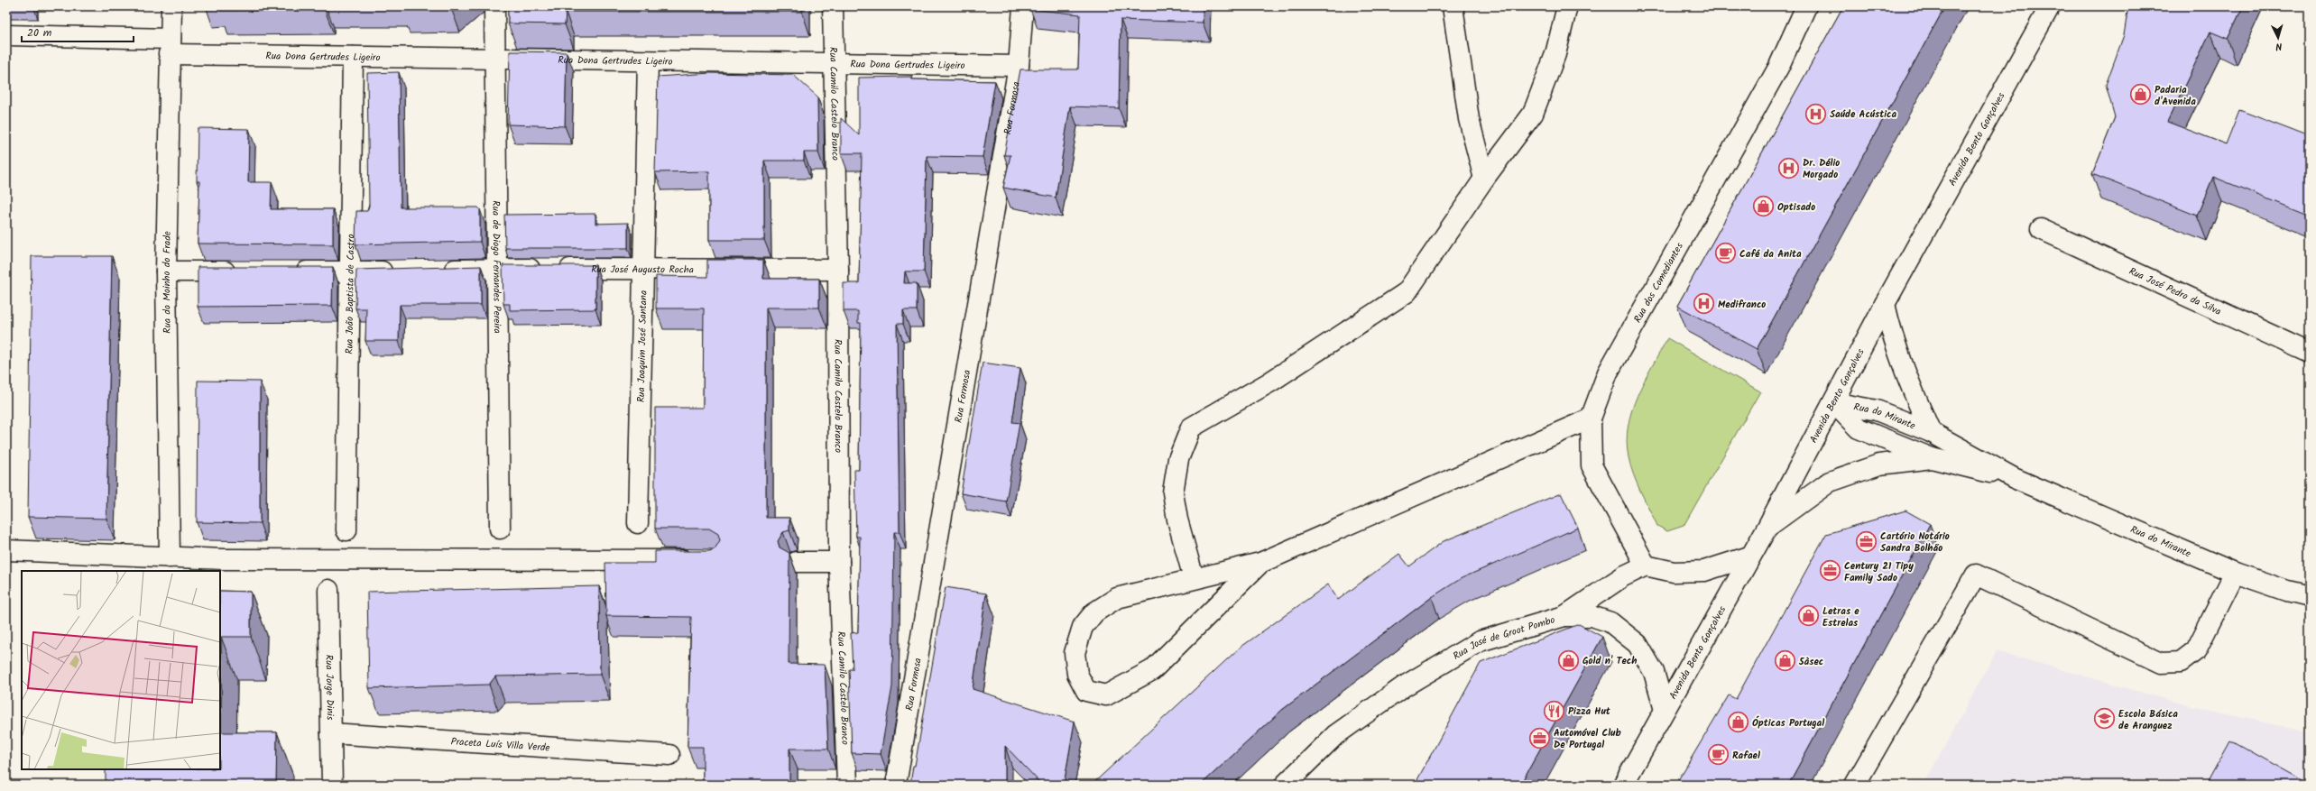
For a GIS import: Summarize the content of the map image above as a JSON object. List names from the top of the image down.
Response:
{
  "streets": {
    "street": [
      "Rua Dona Gertrudes Ligeiro",
      "Rua Camilo Castelo Branco",
      "Rua Formosa",
      "Avenida Bento Gonçalves",
      "Rua de Diogo Fernandes Pereira",
      "Rua José Augusto Rocha",
      "Rua do Moinho do Frade",
      "Rua dos Comediantes",
      "Rua José Pedro da Silva",
      "Rua João Baptista de Castro",
      "Rua Joaquim José Santana",
      "Rua do Mirante",
      "Rua José de Groot Pombo",
      "Rua Jorge Dinis",
      "Praceta Luís Villa Verde"
    ]
  },
  "crossings": [
    ["Rua Dona Gertrudes Ligeiro", "Rua Camilo Castelo Branco"],
    ["Rua Dona Gertrudes Ligeiro", "Rua Formosa"],
    ["Rua Dona Gertrudes Ligeiro", "Rua de Diogo Fernandes Pereira"],
    ["Rua Dona Gertrudes Ligeiro", "Rua do Moinho do Frade"],
    ["Rua Dona Gertrudes Ligeiro", "Rua João Baptista de Castro"],
    ["Rua Dona Gertrudes Ligeiro", "Rua Joaquim José Santana"],
    ["Rua Camilo Castelo Branco", "Rua José Augusto Rocha"],
    ["Avenida Bento Gonçalves", "Rua do Mirante"],
    ["Rua de Diogo Fernandes Pereira", "Rua José Augusto Rocha"],
    ["Rua José Augusto Rocha", "Rua Joaquim José Santana"],
    ["Rua dos Comediantes", "Rua José de Groot Pombo"],
    ["Rua Jorge Dinis", "Praceta Luís Villa Verde"]
  ],
  "places": {
    "shop": [
      "Padaria d'Avenida",
      "Optisado",
      "Letras e Estrelas",
      "Gold n' Tech",
      "5àsec",
      "Ópticas Portugal"
    ],
    "hospital": ["Saúde Acústica", "Dr. Délio Morgado", "Medifranco"],
    "cafe": ["Café da Anita", "Rafael"],
    "office": ["Cartório Notário Sandra Bolhão", "Century 21 Tipy Family Sado", "Automóvel Club De Portugal"],
    "restaurant": ["Pizza Hut"],
    "school or university": ["Escola Básica de Aranguez"]
  },
  "scale_bar": "20 m",
  "north": "bottom"
}
